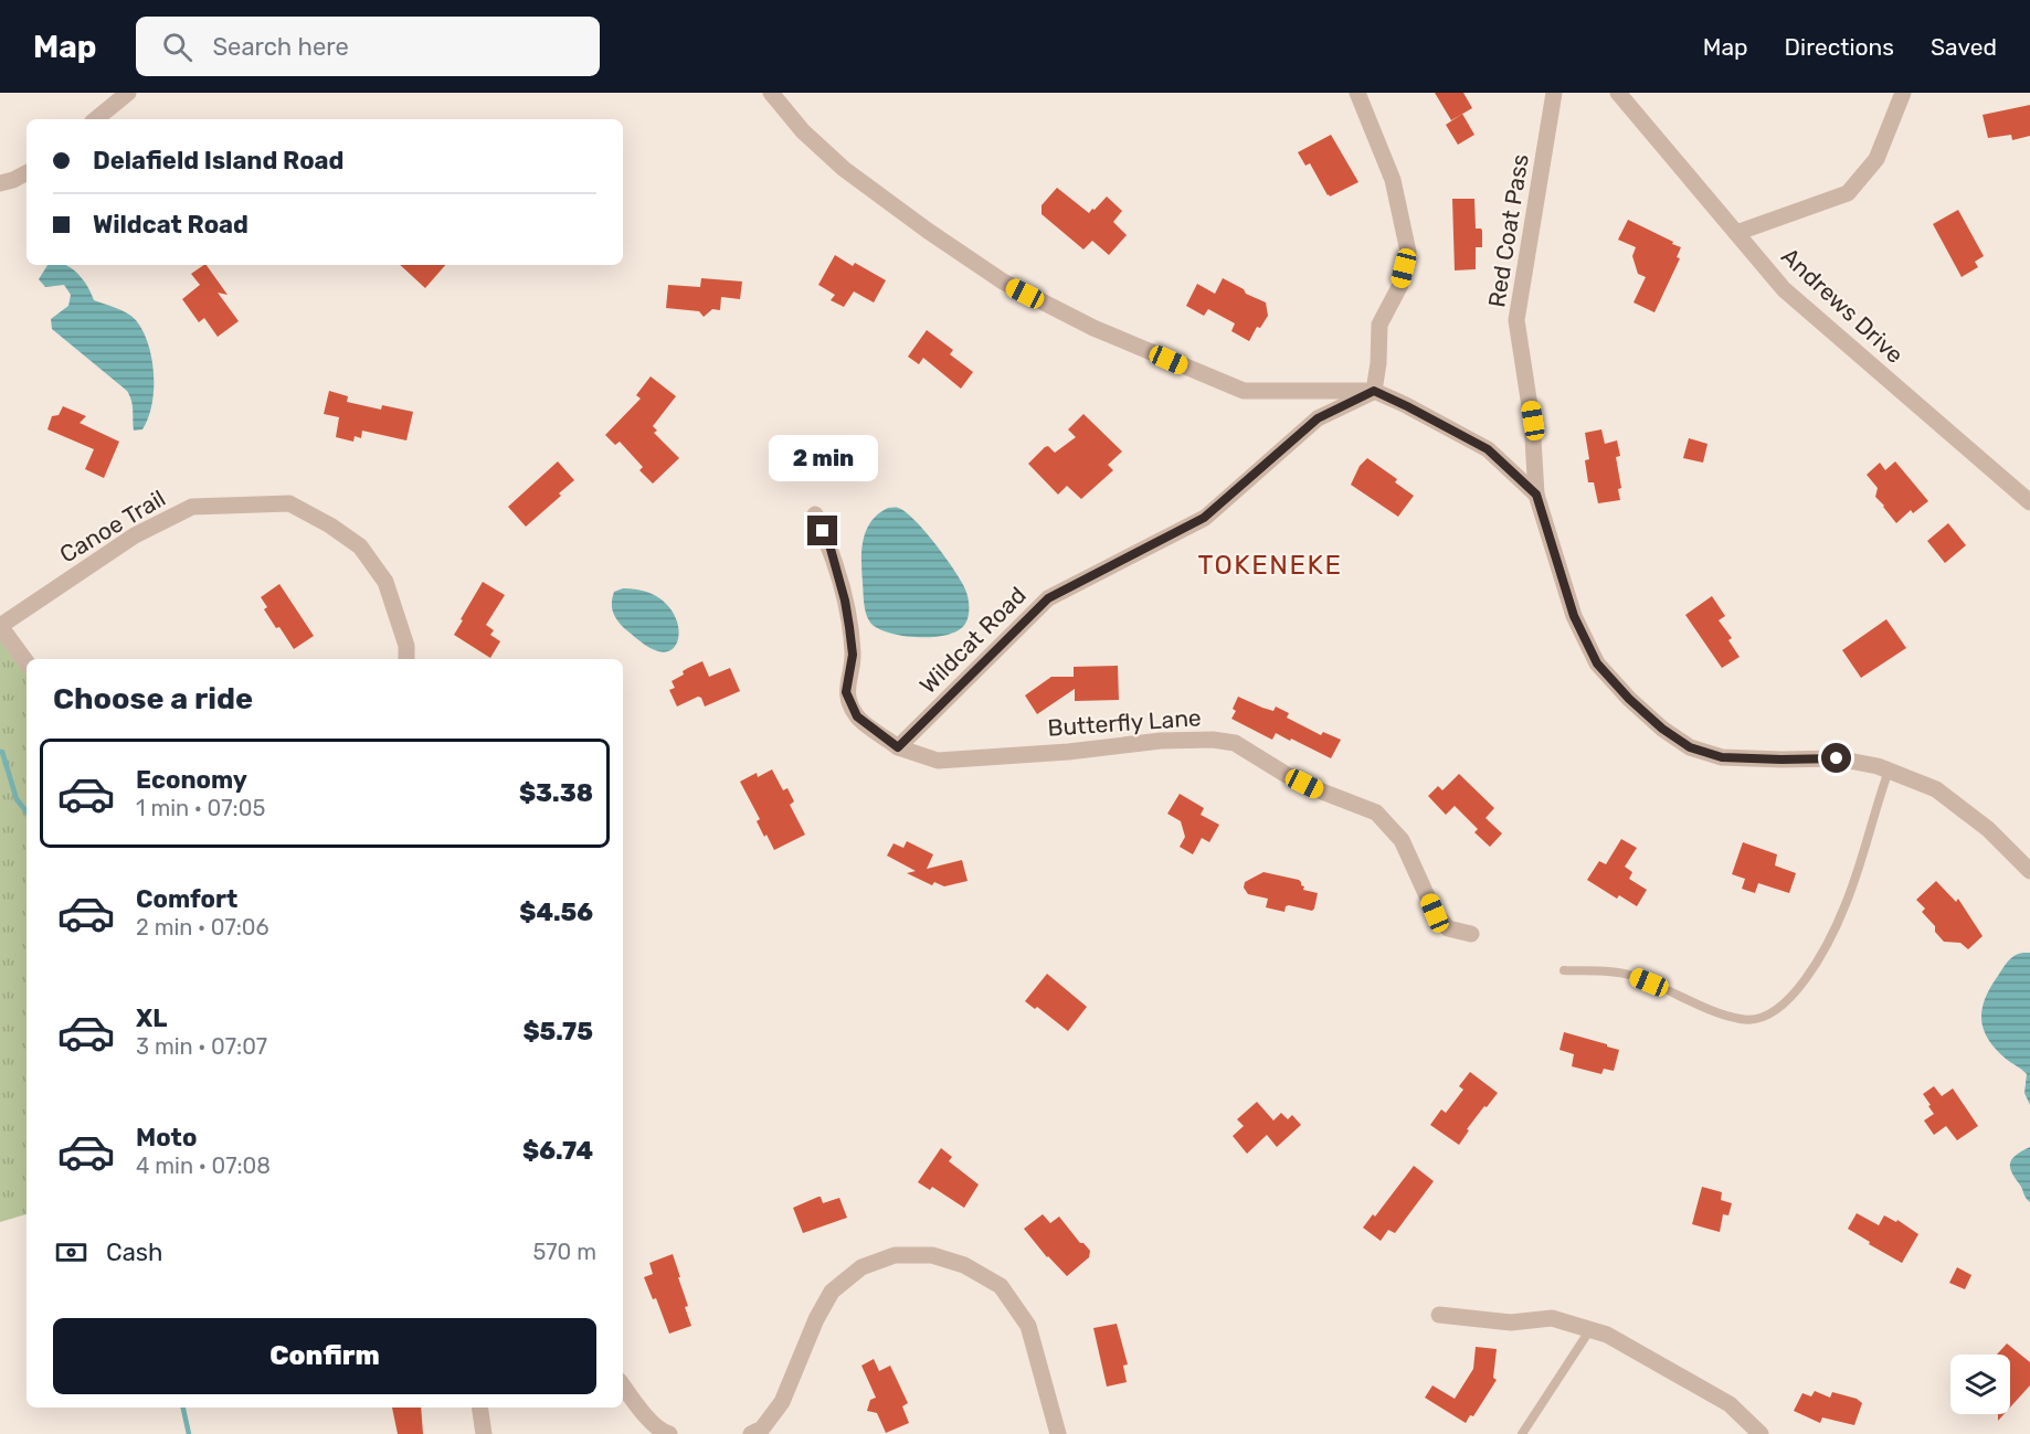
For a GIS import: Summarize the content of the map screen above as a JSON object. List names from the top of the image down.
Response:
{
  "streets": {
    "street": [
      "Red Coat Pass",
      "Andrews Drive",
      "Canoe Trail",
      "Wildcat Road",
      "Butterfly Lane"
    ]
  },
  "crossings": [
    ["Wildcat Road", "Butterfly Lane"]
  ],
  "districts": ["TOKENEKE"],
  "page": {
    "header": "Map",
    "search": "Search here",
    "nav": ["Map", "Directions", "Saved"],
    "banner": ["Delafield Island Road", "Wildcat Road"],
    "bubble": "2 min",
    "heading": "Choose a ride",
    "list": [
      {
        "name": "Economy",
        "note": "1 min · 07:05",
        "value": "$3.38"
      },
      {
        "name": "Comfort",
        "note": "2 min · 07:06",
        "value": "$4.56"
      },
      {
        "name": "XL",
        "note": "3 min · 07:07",
        "value": "$5.75"
      },
      {
        "name": "Moto",
        "note": "4 min · 07:08",
        "value": "$6.74"
      }
    ],
    "pay": ["Cash", "570 m"],
    "buttons": "Confirm"
  }
}
